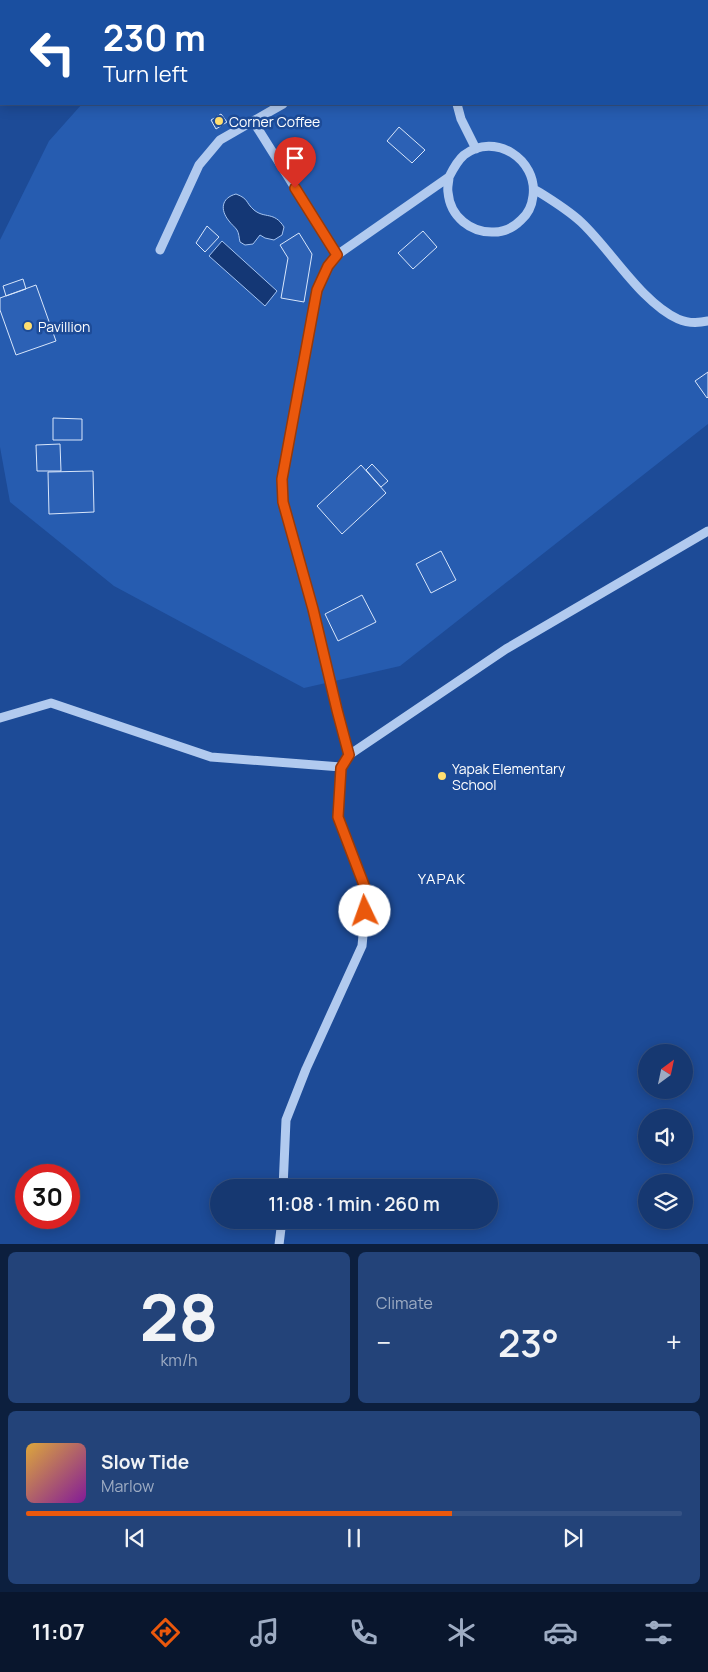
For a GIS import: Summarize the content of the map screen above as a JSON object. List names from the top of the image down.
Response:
{
  "districts": ["YAPAK"],
  "places": ["Corner Coffee", "Pavillion", "Yapak Elementary School"],
  "north": "top right",
  "page": {
    "turn": ["230 m", "Turn left"],
    "limit": "30",
    "trip": "11:08 · 1 min · 260 m",
    "tile": [
      ["28", "km/h"],
      "Climate"
    ],
    "heat": ["−", "23°", "+"],
    "song": ["Slow Tide", "Marlow"],
    "tabs": "11:07"
  }
}
